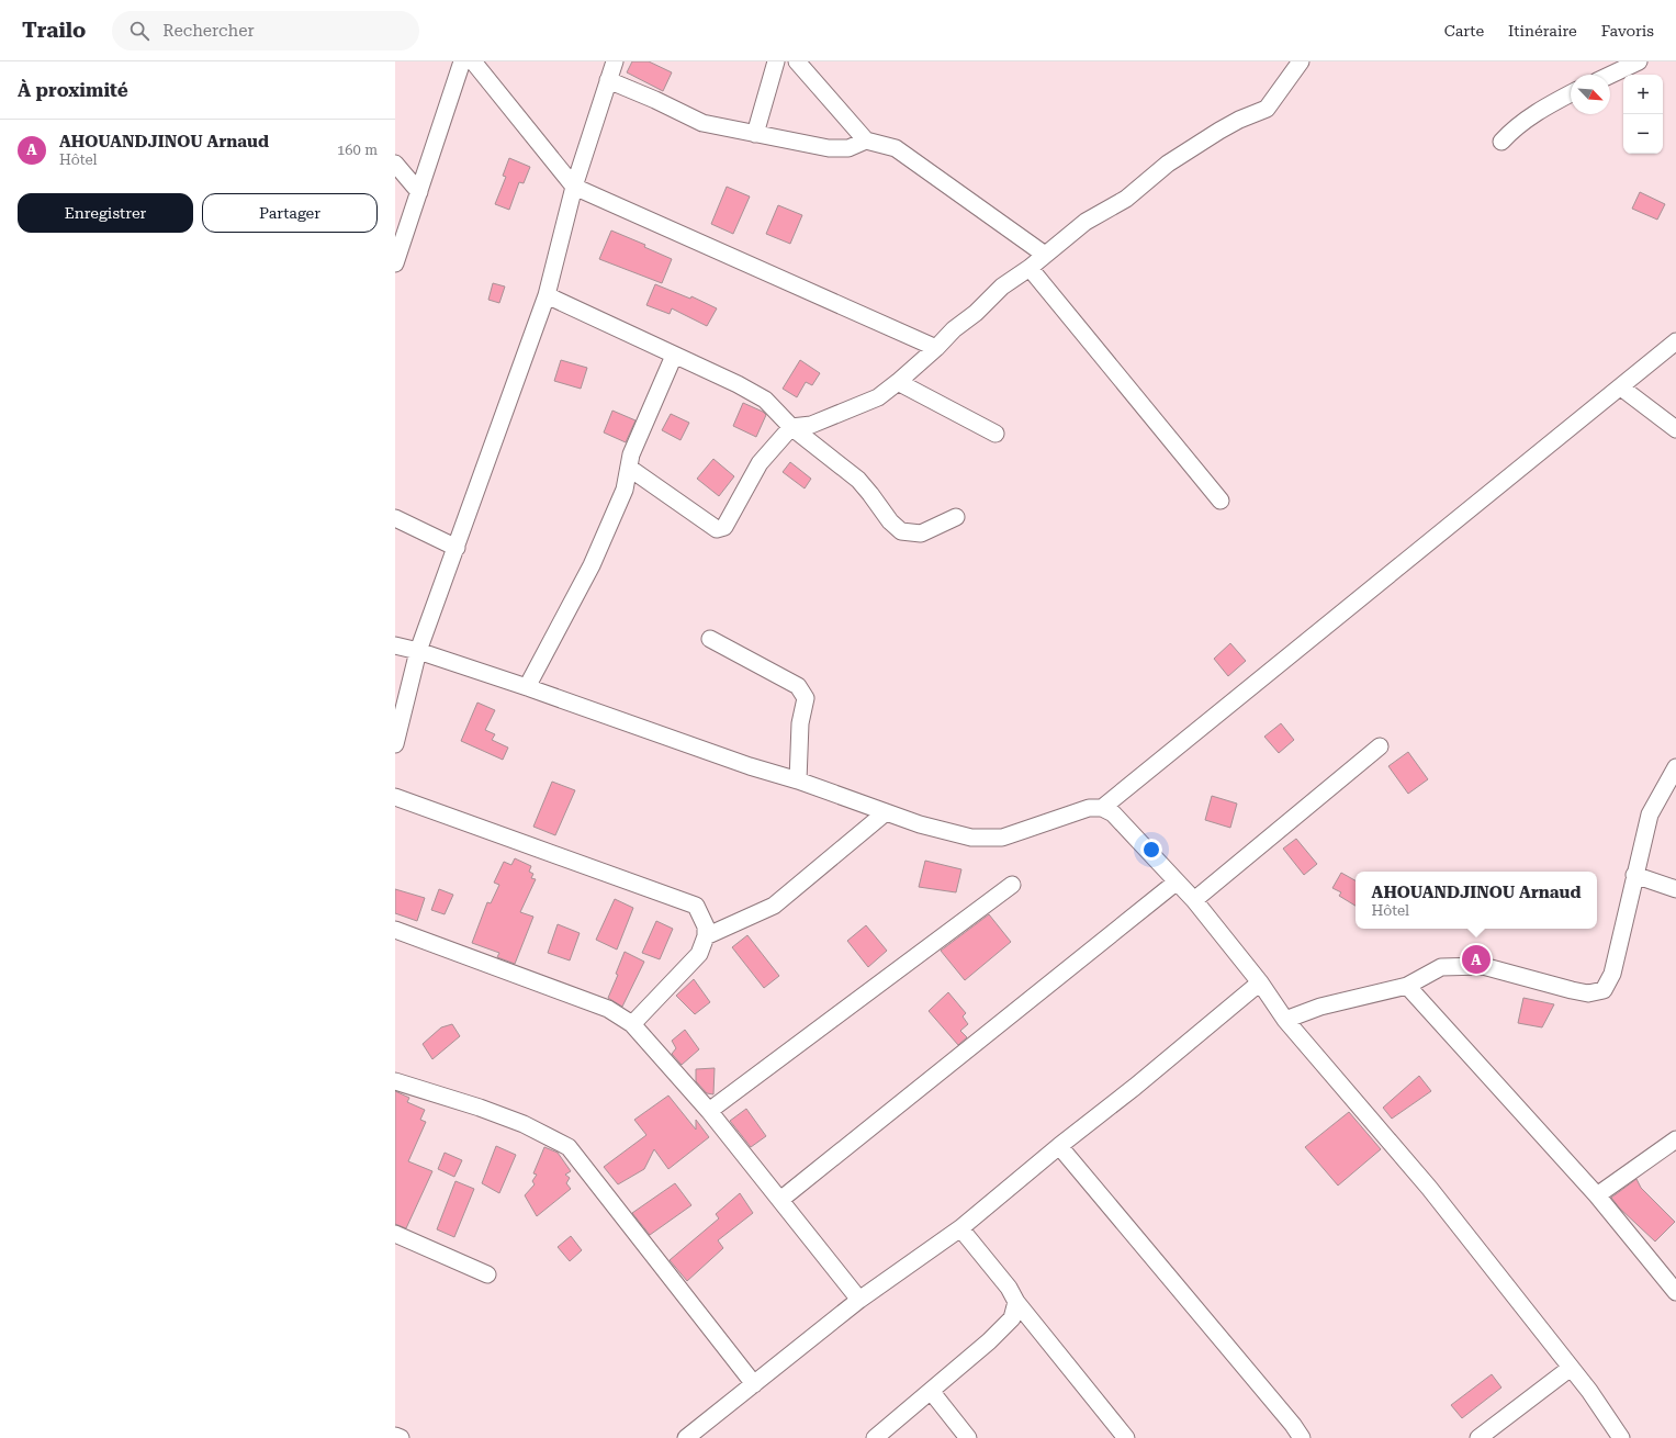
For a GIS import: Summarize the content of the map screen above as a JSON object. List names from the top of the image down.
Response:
{
  "north": "bottom right",
  "page": {
    "header": "Trailo",
    "search": "Rechercher",
    "nav": ["Carte", "Itinéraire", "Favoris"],
    "heading": "À proximité",
    "map_buttons": ["+", "−"],
    "list": [
      {
        "mark": "A",
        "name": "AHOUANDJINOU Arnaud",
        "note": "Hôtel",
        "value": "160 m"
      }
    ],
    "buttons": ["Enregistrer", "Partager"],
    "popup": ["AHOUANDJINOU Arnaud", "Hôtel"],
    "pins": "A"
  }
}
